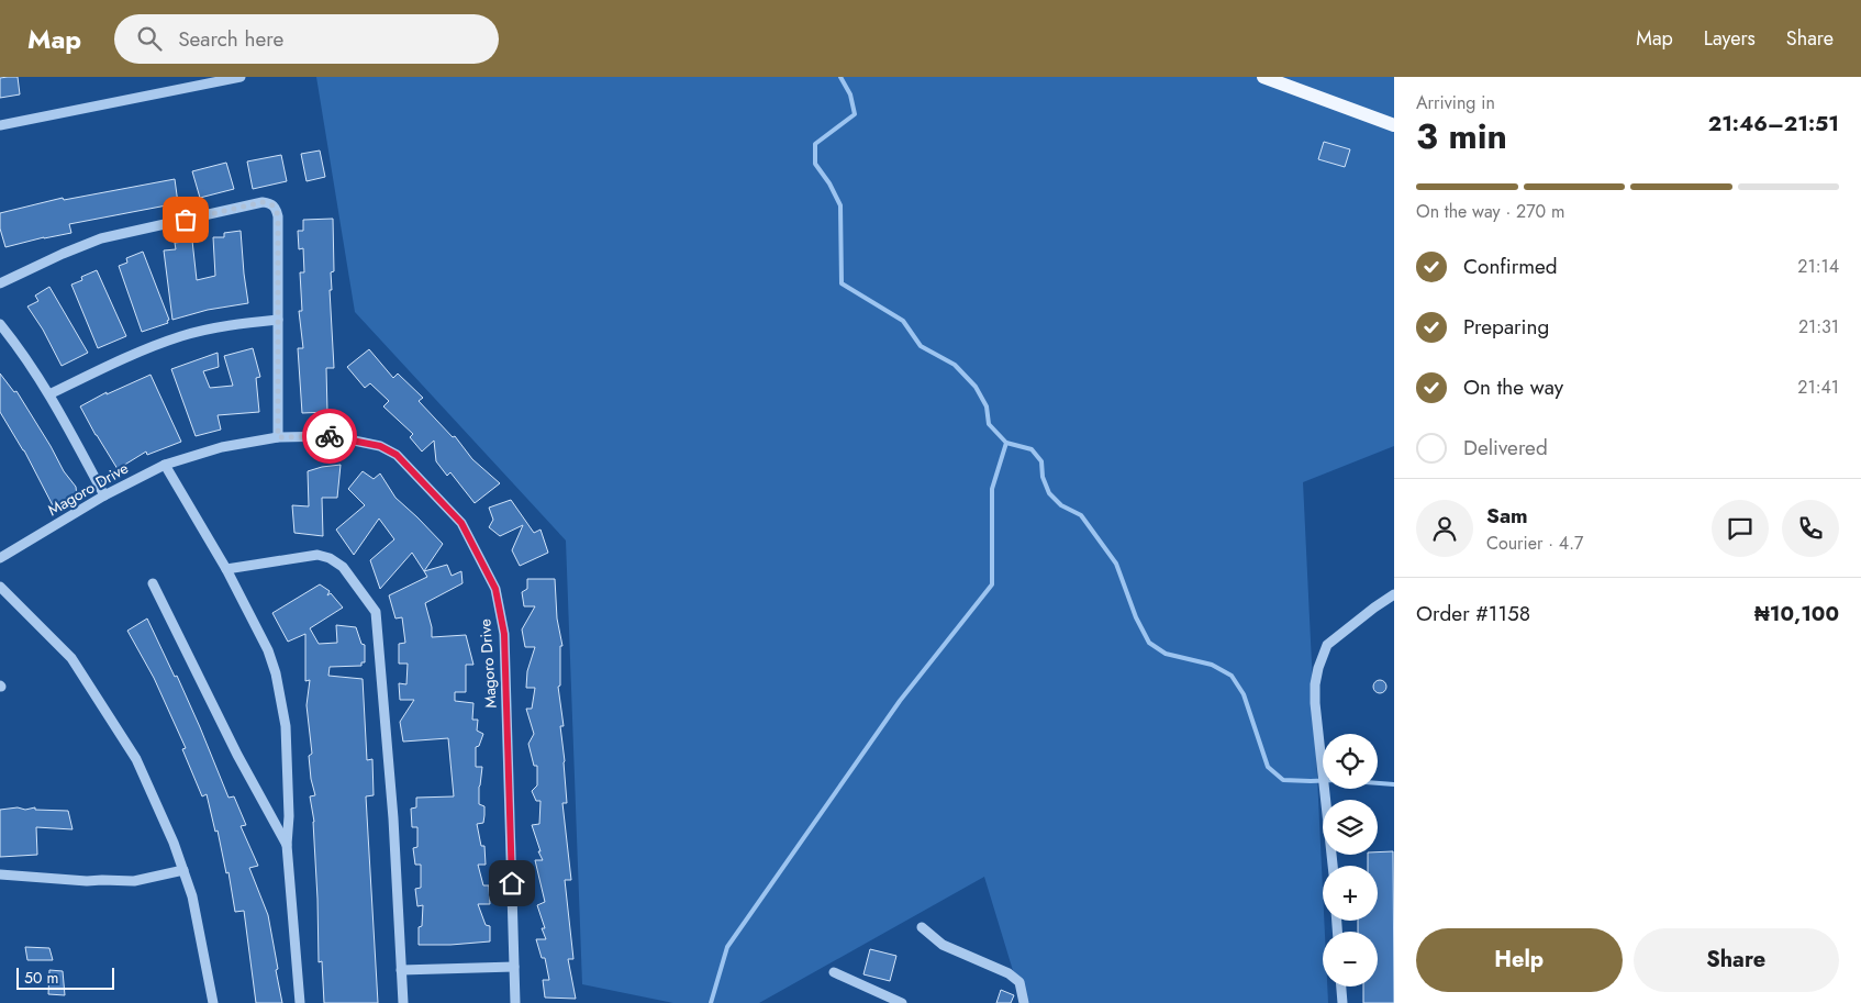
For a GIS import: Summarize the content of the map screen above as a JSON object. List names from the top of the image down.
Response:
{
  "streets": {
    "street": ["Magoro Drive"]
  },
  "scale_bar": "50 m",
  "page": {
    "header": "Map",
    "search": "Search here",
    "nav": ["Map", "Layers", "Share"],
    "heading": ["3 min", "Arriving in", "21:46–21:51"],
    "panel": [
      "Sam",
      "Courier · 4.7",
      "Order #1158",
      "₦10,100"
    ],
    "bar": "On the way · 270 m",
    "list": [
      ["Confirmed", "21:14"],
      ["Preparing", "21:31"],
      ["On the way", "21:41"],
      "Delivered"
    ],
    "map_buttons": ["+", "−"],
    "buttons": ["Help", "Share"],
    "scale": "50 m"
  }
}
